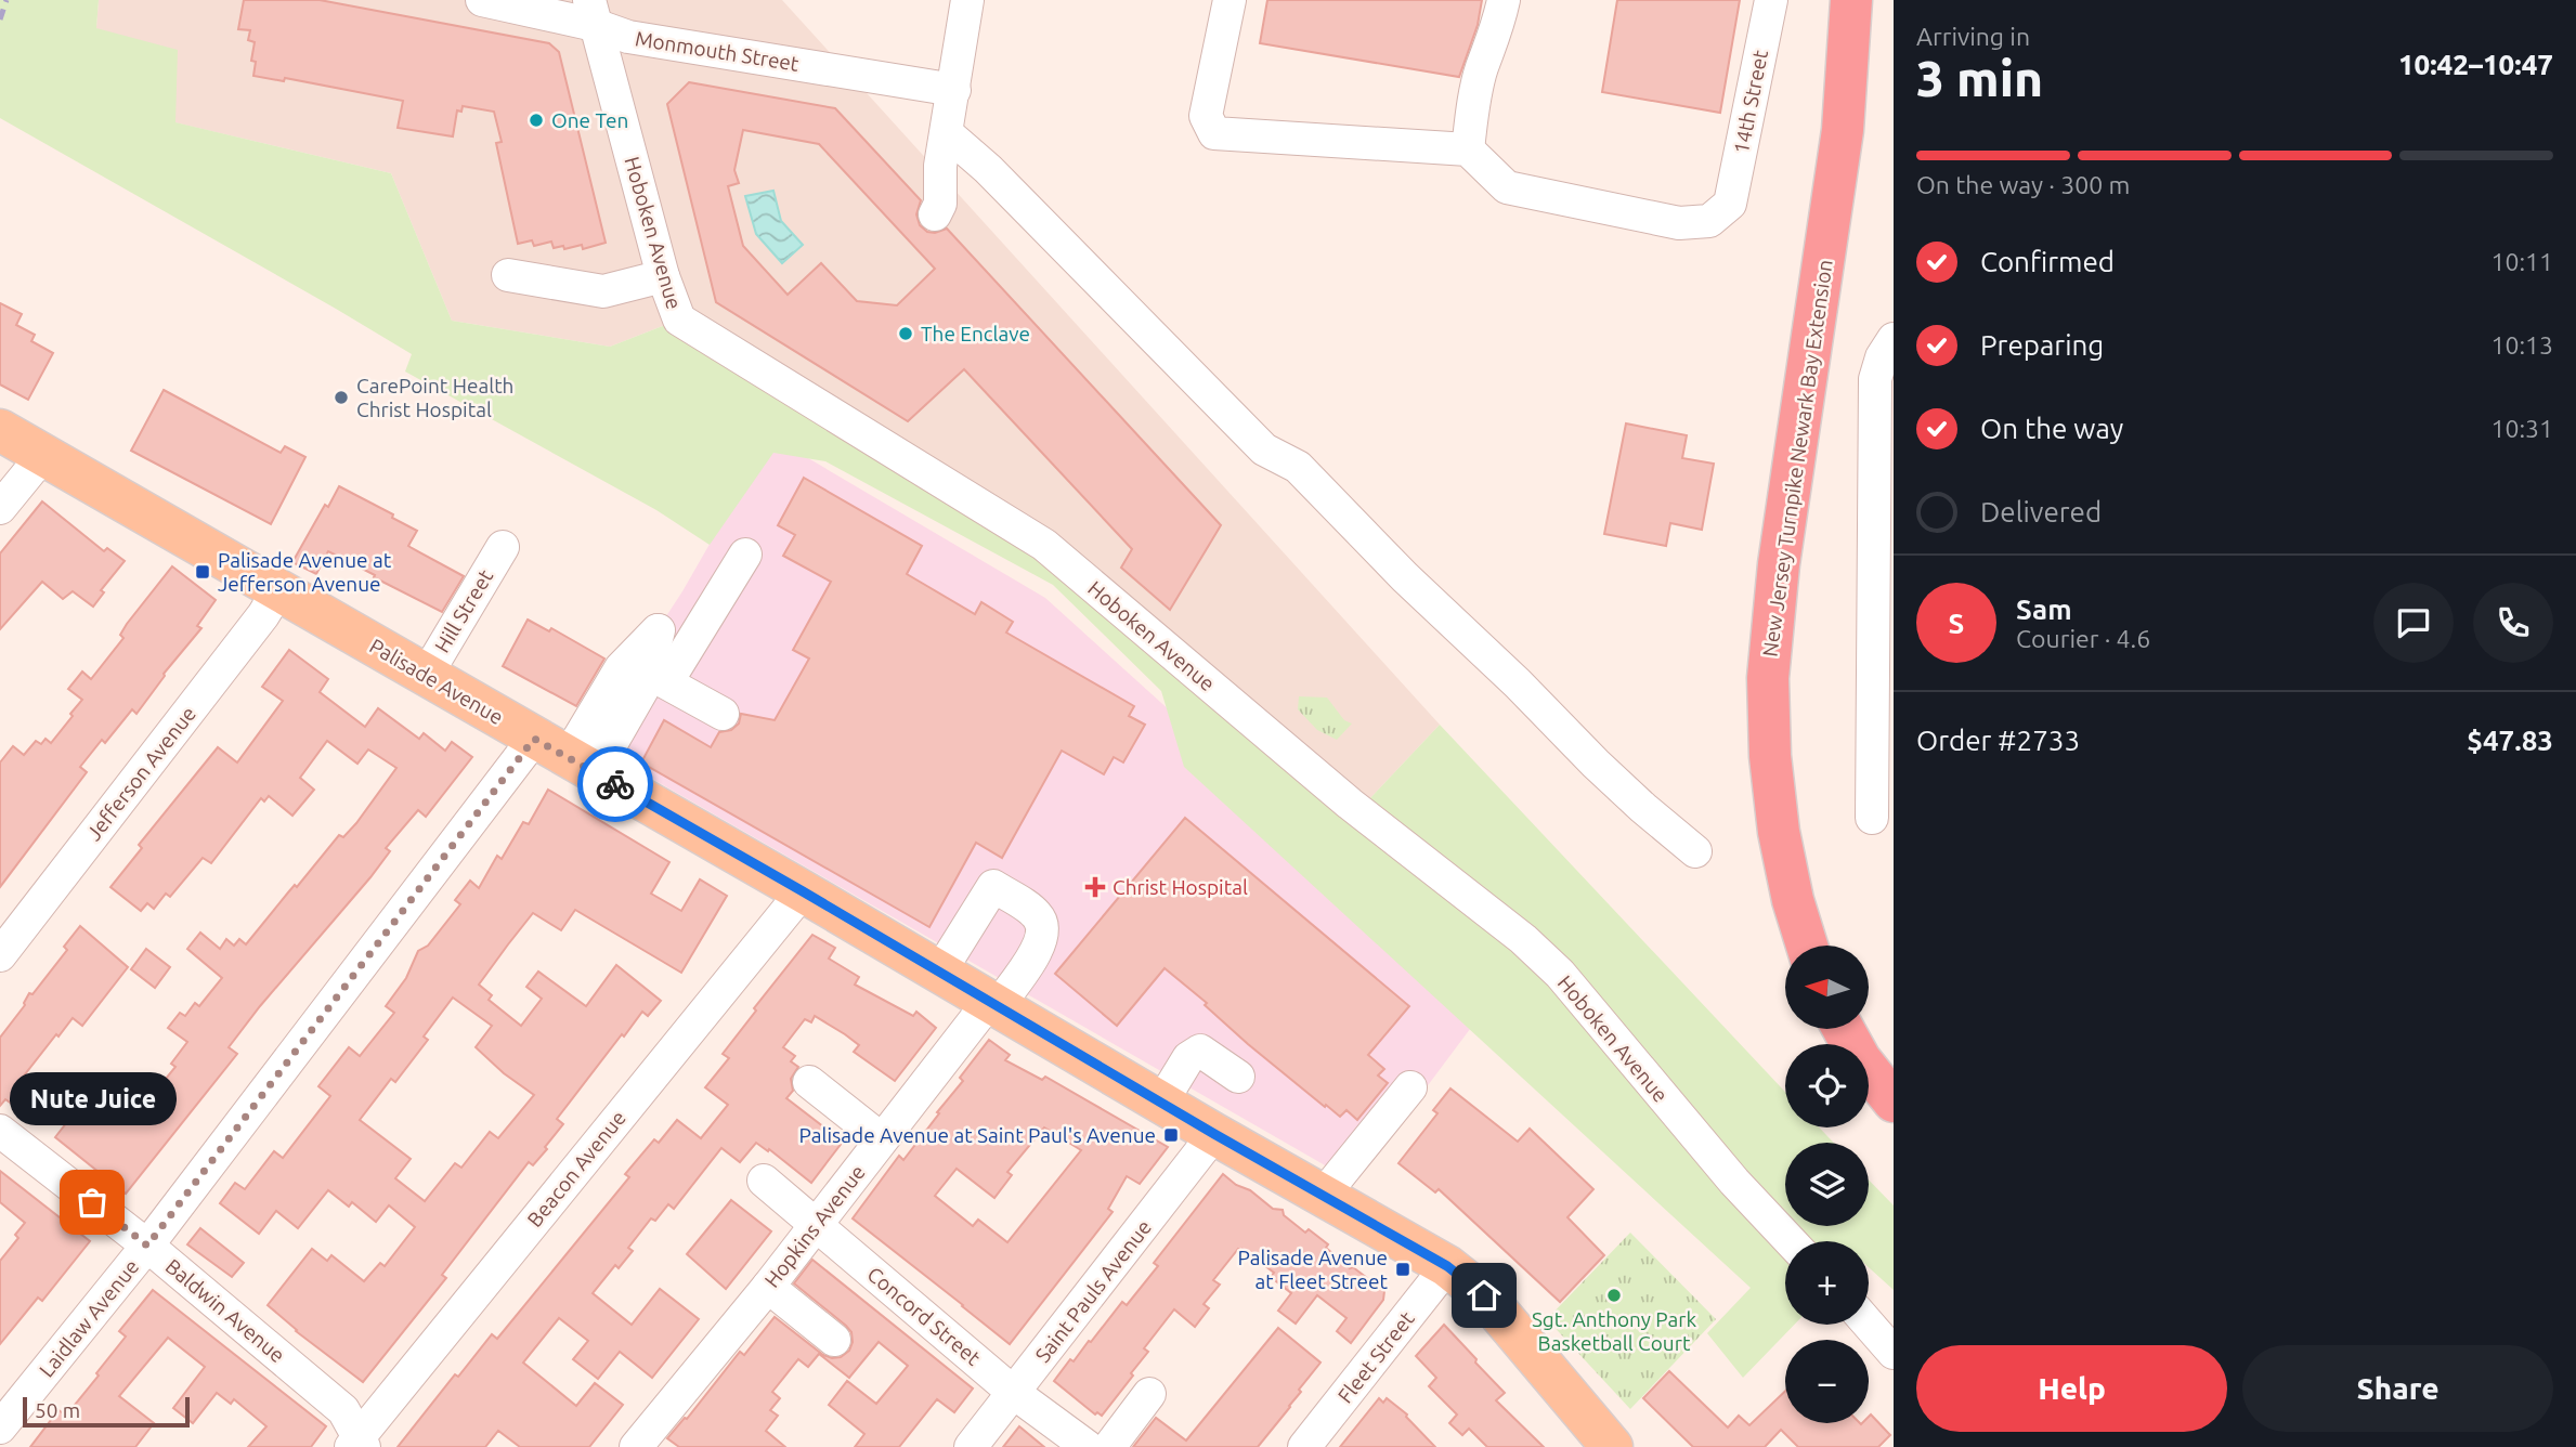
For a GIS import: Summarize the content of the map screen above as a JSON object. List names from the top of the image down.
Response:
{
  "streets": {
    "highway": ["New Jersey Turnpike Newark Bay Extension"],
    "main road": ["Palisade Avenue"],
    "street": [
      "Monmouth Street",
      "14th Street",
      "Hoboken Avenue",
      "Hill Street",
      "Jefferson Avenue",
      "Beacon Avenue",
      "Hopkins Avenue",
      "Saint Pauls Avenue",
      "Baldwin Avenue",
      "Concord Street",
      "Laidlaw Avenue",
      "Fleet Street"
    ]
  },
  "crossings": [
    ["Monmouth Street", "Hoboken Avenue"],
    ["Hill Street", "Palisade Avenue"],
    ["Palisade Avenue", "Jefferson Avenue"],
    ["Palisade Avenue", "Beacon Avenue"],
    ["Palisade Avenue", "Hopkins Avenue"],
    ["Palisade Avenue", "Saint Pauls Avenue"],
    ["Palisade Avenue", "Laidlaw Avenue"],
    ["Palisade Avenue", "Fleet Street"],
    ["Beacon Avenue", "Baldwin Avenue"],
    ["Hopkins Avenue", "Concord Street"],
    ["Saint Pauls Avenue", "Concord Street"],
    ["Baldwin Avenue", "Laidlaw Avenue"]
  ],
  "places": {
    "other": [
      "One Ten",
      "The Enclave",
      "CarePoint Health Christ Hospital",
      "Nute Juice",
      "Sgt. Anthony Park Basketball Court"
    ],
    "transit": ["Palisade Avenue at Jefferson Avenue", "Palisade Avenue at Saint Paul's Avenue", "Palisade Avenue at Fleet Street"],
    "health": ["Christ Hospital"]
  },
  "scale_bar": "50 m",
  "north": "left",
  "page": {
    "heading": ["3 min", "Arriving in", "10:42–10:47"],
    "panel": [
      "Sam",
      "Courier · 4.6",
      "Order #2733",
      "$47.83"
    ],
    "bar": "On the way · 300 m",
    "list": [
      ["Confirmed", "10:11"],
      ["Preparing", "10:13"],
      ["On the way", "10:31"],
      "Delivered"
    ],
    "round": "S",
    "map_buttons": ["+", "−"],
    "bubble": "Nute Juice",
    "buttons": ["Help", "Share"],
    "scale": "50 m"
  }
}
